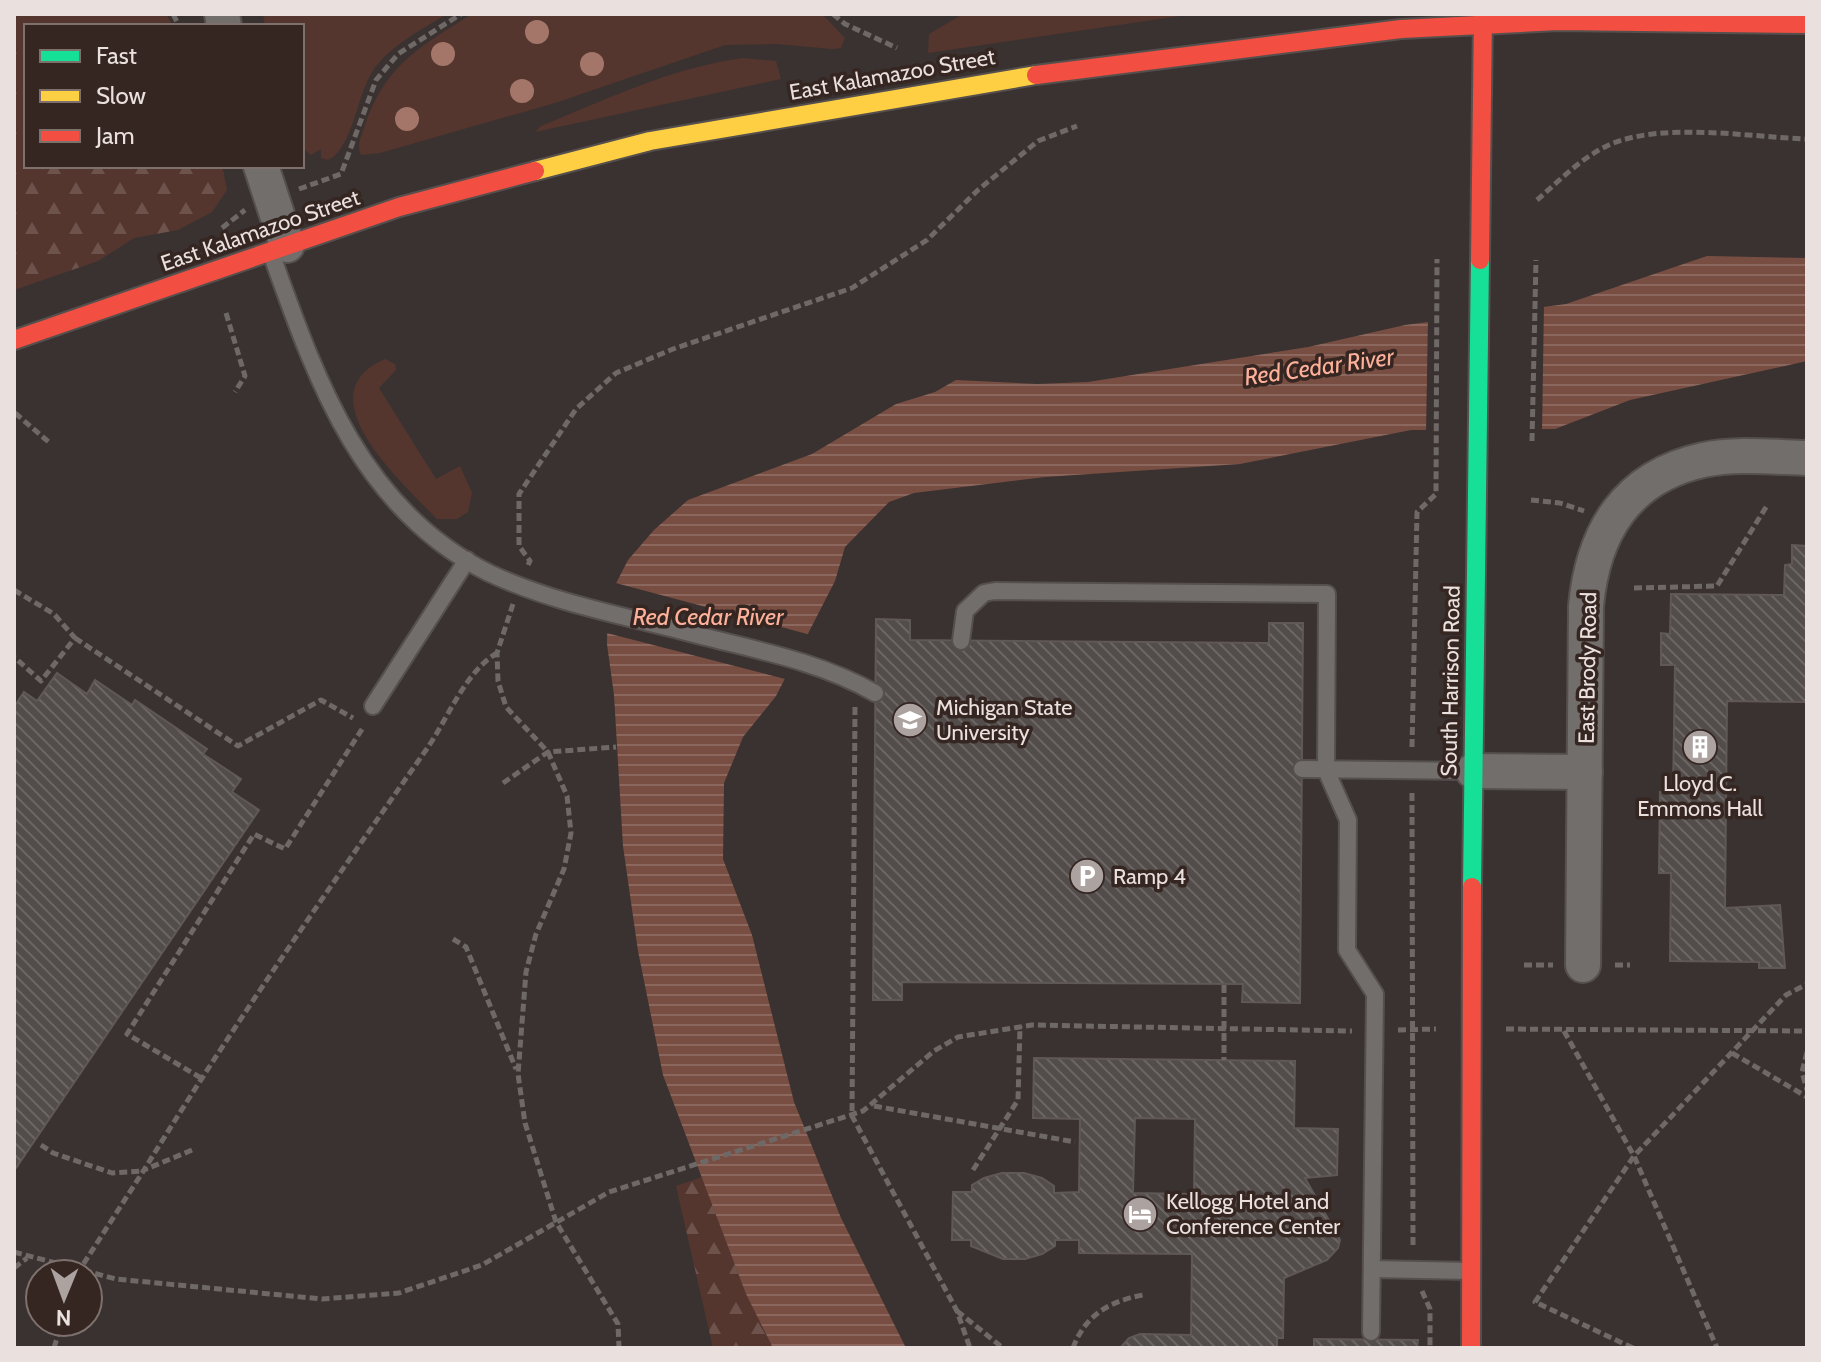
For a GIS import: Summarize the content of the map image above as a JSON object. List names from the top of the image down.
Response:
{
  "streets": {
    "street": ["East Kalamazoo Street", "East Brody Road", "South Harrison Road"]
  },
  "crossings": [
    ["East Kalamazoo Street", "South Harrison Road"],
    ["East Brody Road", "South Harrison Road"]
  ],
  "water": ["Red Cedar River"],
  "places": {
    "school or university": ["Michigan State University"],
    "building": ["Lloyd C. Emmons Hall"],
    "parking": ["Ramp 4"],
    "hotel": ["Kellogg Hotel and Conference Center"]
  },
  "legend": ["Fast", "Slow", "Jam"],
  "north": "bottom"
}
